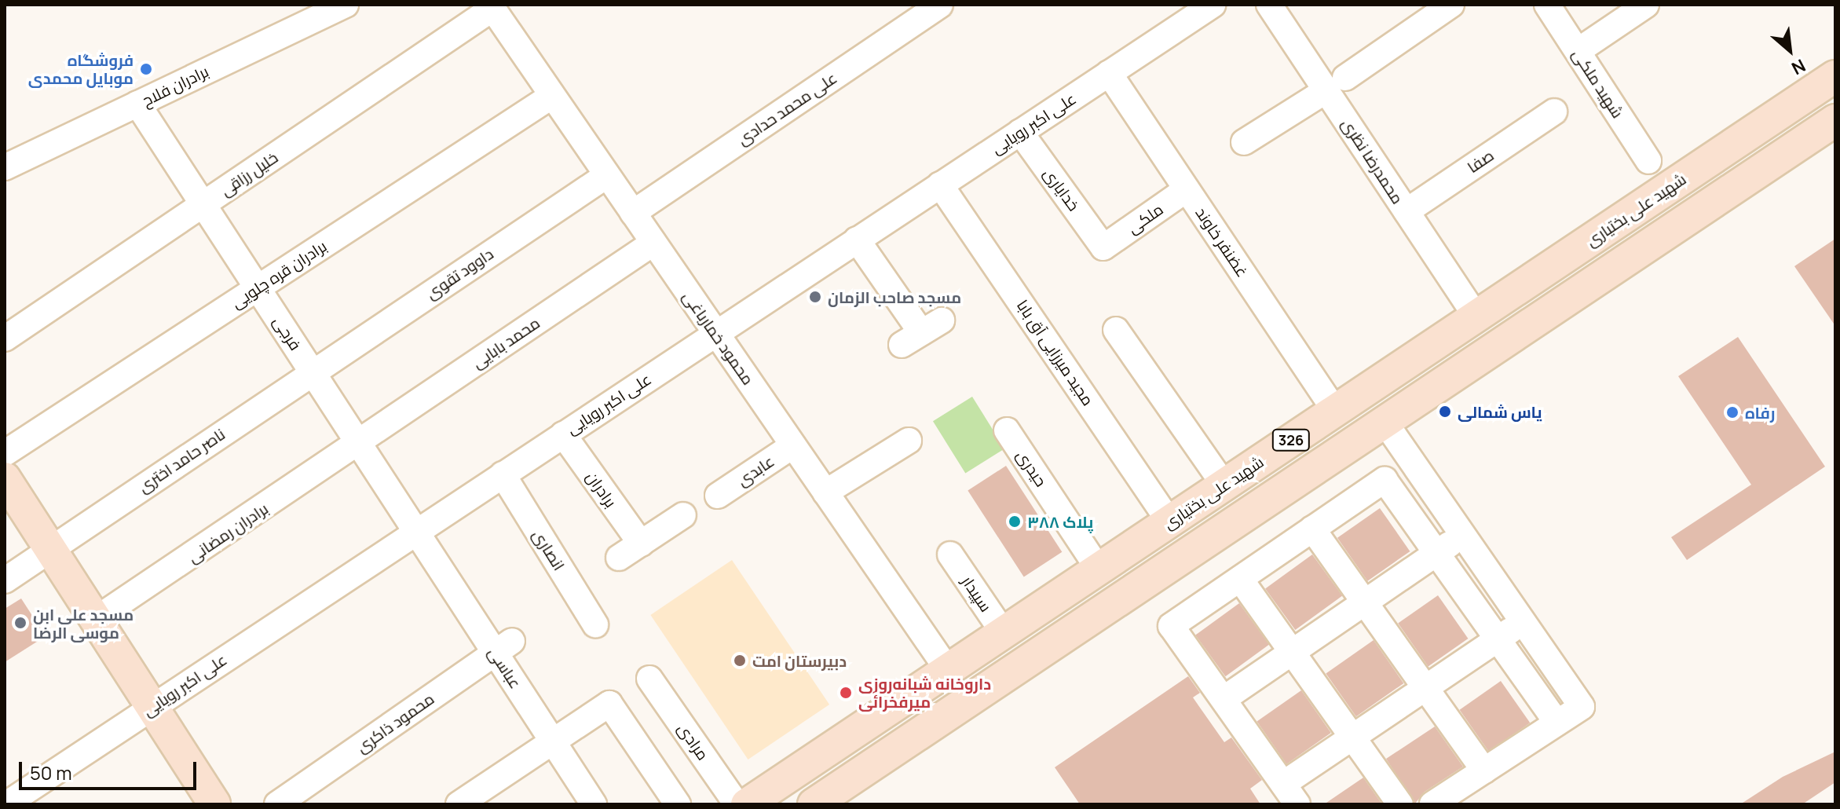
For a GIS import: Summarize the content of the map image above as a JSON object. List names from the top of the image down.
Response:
{
  "streets": {
    "main road": ["شهید علی بختیاری", "326"],
    "street": [
      "شهید ملکی",
      "برادران فلاح",
      "علی محمد حدادی",
      "علی اکبر رویایی",
      "محمدرضا نظری",
      "صفا",
      "خلیل رزاقی",
      "خدایاری",
      "ملکی",
      "غضنفر خاوند",
      "داوود تقوی",
      "برادران قره چلویی",
      "فرجی",
      "محمود خمارباغی",
      "محمد بابایی",
      "مجید میرزایی آق بابا",
      "ناصر حامد اختری",
      "حیدری",
      "عابدی",
      "برادران",
      "برادران رمضانی",
      "انصاری",
      "سپیدار",
      "عباسی",
      "محمود ذاکری",
      "مرادی"
    ]
  },
  "crossings": [
    ["برادران فلاح", "فرجی"],
    ["علی محمد حدادی", "محمود خمارباغی"],
    ["علی اکبر رویایی", "خدایاری"],
    ["علی اکبر رویایی", "غضنفر خاوند"],
    ["علی اکبر رویایی", "فرجی"],
    ["علی اکبر رویایی", "محمود خمارباغی"],
    ["علی اکبر رویایی", "مجید میرزایی آق بابا"],
    ["علی اکبر رویایی", "برادران"],
    ["علی اکبر رویایی", "انصاری"],
    ["علی اکبر رویایی", "عباسی"],
    ["محمدرضا نظری", "صفا"],
    ["محمدرضا نظری", "شهید علی بختیاری"],
    ["خلیل رزاقی", "فرجی"],
    ["خلیل رزاقی", "محمود خمارباغی"],
    ["خدایاری", "ملکی"],
    ["شهید علی بختیاری", "غضنفر خاوند"],
    ["شهید علی بختیاری", "محمود خمارباغی"],
    ["شهید علی بختیاری", "مجید میرزایی آق بابا"],
    ["شهید علی بختیاری", "حیدری"],
    ["شهید علی بختیاری", "سپیدار"],
    ["ملکی", "غضنفر خاوند"],
    ["داوود تقوی", "فرجی"],
    ["داوود تقوی", "محمود خمارباغی"],
    ["داوود تقوی", "ناصر حامد اختری"],
    ["برادران قره چلویی", "فرجی"],
    ["برادران قره چلویی", "محمود خمارباغی"],
    ["فرجی", "محمد بابایی"],
    ["فرجی", "ناصر حامد اختری"],
    ["فرجی", "برادران رمضانی"],
    ["فرجی", "عباسی"],
    ["محمود خمارباغی", "محمد بابایی"],
    ["محمود خمارباغی", "عابدی"],
    ["محمد بابایی", "برادران رمضانی"],
    ["عباسی", "محمود ذاکری"]
  ],
  "places": [
    "فروشگاه موبایل محمدی",
    "مسجد صاحب الزمان",
    "یاس شمالی",
    "رفاه",
    "پلاک ۳۸۸",
    "مسجد علی ابن موسی الرضا",
    "دبیرستان امت",
    "داروخانه شبانه‌روزی میرفخرائی"
  ],
  "scale_bar": "50 m",
  "north": "bottom right"
}
